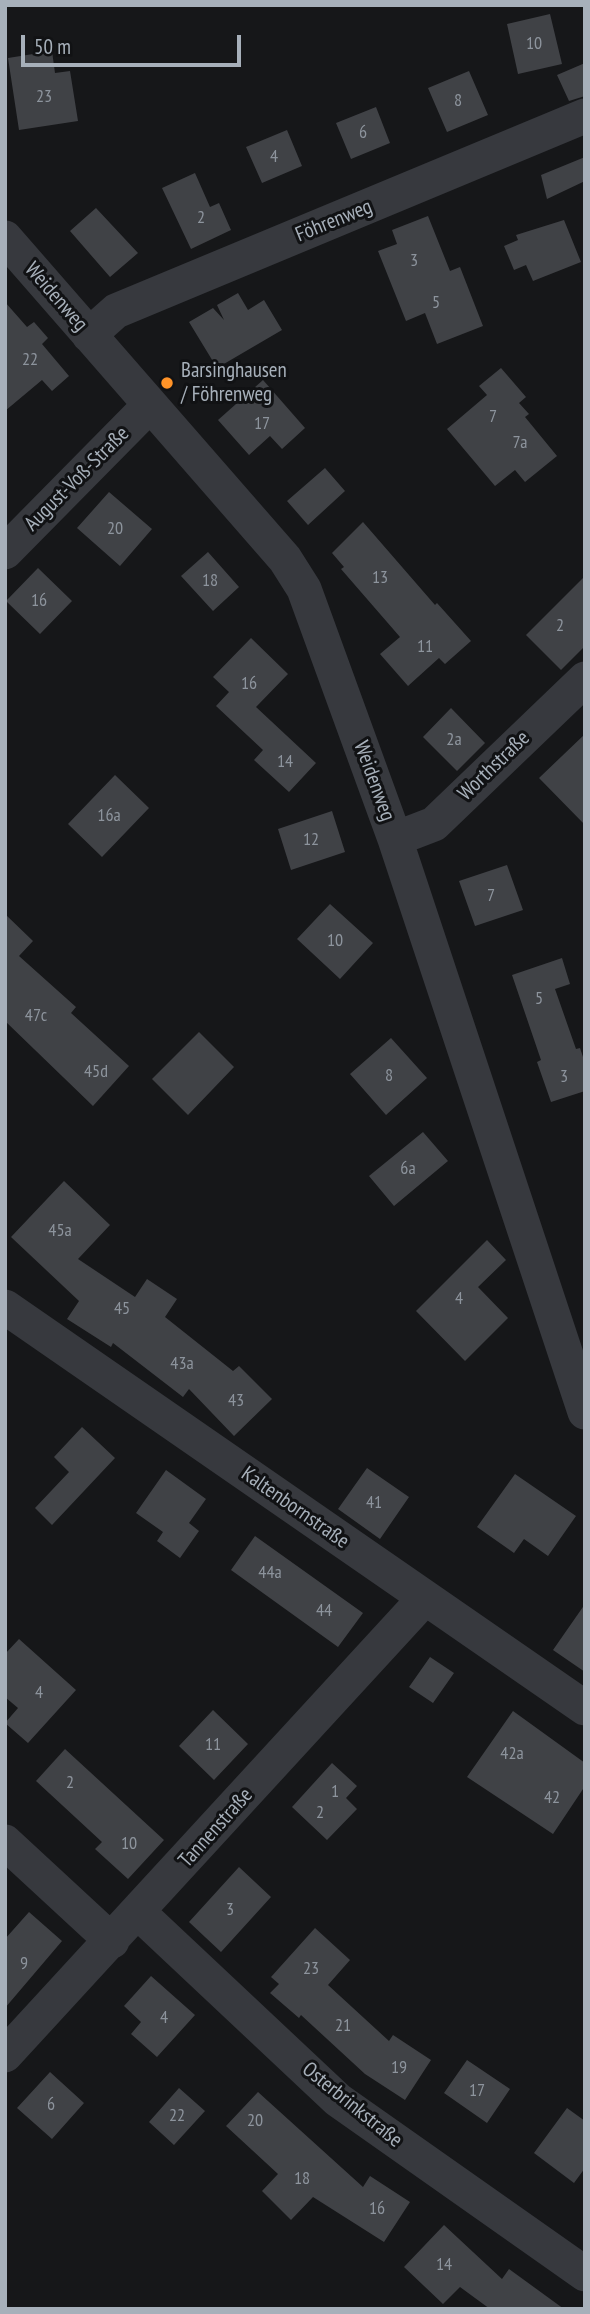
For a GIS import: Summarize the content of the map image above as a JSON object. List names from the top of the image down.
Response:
{
  "streets": {
    "street": [
      "Föhrenweg",
      "Weidenweg",
      "August-Voß-Straße",
      "Worthstraße",
      "Kaltenbornstraße",
      "Tannenstraße",
      "Osterbrinkstraße"
    ]
  },
  "crossings": [
    ["Föhrenweg", "Weidenweg"],
    ["Weidenweg", "August-Voß-Straße"],
    ["Weidenweg", "Worthstraße"],
    ["Kaltenbornstraße", "Tannenstraße"],
    ["Tannenstraße", "Osterbrinkstraße"]
  ],
  "places": ["Barsinghausen / Föhrenweg"],
  "house_numbers": [
    "10",
    "23",
    "8",
    "6",
    "4",
    "2",
    "3",
    "5",
    "22",
    "7",
    "17",
    "7a",
    "20",
    "13",
    "18",
    "16",
    "2",
    "11",
    "16",
    "2a",
    "14",
    "16a",
    "12",
    "7",
    "10",
    "5",
    "47c",
    "45d",
    "8",
    "3",
    "6a",
    "45a",
    "4",
    "45",
    "43a",
    "43",
    "41",
    "44a",
    "44",
    "4",
    "11",
    "42a",
    "2",
    "1",
    "42",
    "2",
    "10",
    "3",
    "9",
    "23",
    "4",
    "21",
    "19",
    "17",
    "6",
    "22",
    "20",
    "18",
    "16",
    "14"
  ],
  "scale_bar": "50 m"
}
